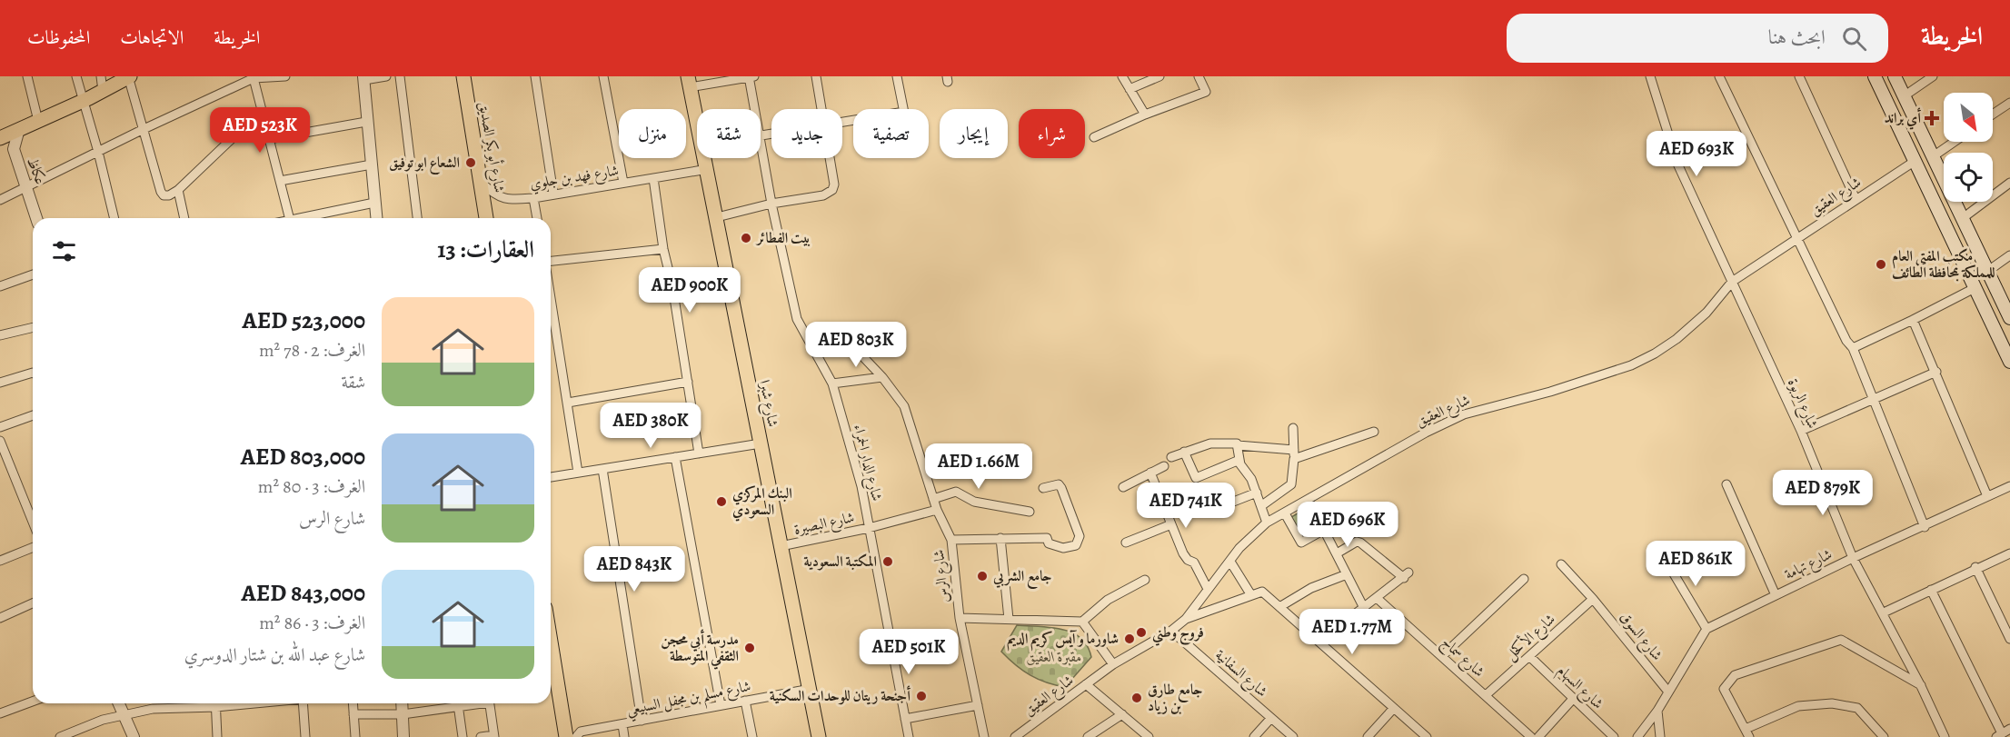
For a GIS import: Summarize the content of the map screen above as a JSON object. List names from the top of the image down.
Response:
{
  "streets": {
    "main road": ["شارع أبو بكر الصديق", "شارع شبرا"],
    "street": [
      "عكاظ",
      "شارع فهد بن جلوي",
      "شارع العقيق",
      "شارع الربوة",
      "شارع الدار الحمراء",
      "شارع البصيرة",
      "شارع تهامة",
      "شارع الرس",
      "شارع السوق",
      "شارع الأكحل",
      "شارع سماح",
      "شارع السفانية",
      "شارع السهام",
      "شارع مسلم بن مجفل السبيعي"
    ]
  },
  "crossings": [
    ["شارع أبو بكر الصديق", "شارع فهد بن جلوي"],
    ["شارع فهد بن جلوي", "شارع شبرا"],
    ["شارع العقيق", "شارع الربوة"],
    ["شارع العقيق", "شارع السفانية"],
    ["شارع شبرا", "شارع البصيرة"],
    ["شارع شبرا", "شارع مسلم بن مجفل السبيعي"],
    ["شارع الربوة", "شارع تهامة"],
    ["شارع الدار الحمراء", "شارع البصيرة"],
    ["شارع البصيرة", "شارع الرس"],
    ["شارع السوق", "شارع الأكحل"],
    ["شارع الأكحل", "شارع سماح"],
    ["شارع الأكحل", "شارع السهام"]
  ],
  "parks": ["مقبرة العقيق"],
  "places": {
    "health": ["أي براند"],
    "other": [
      "الشعاع ابو توفيق",
      "بيت الفطائر",
      "مكتب المفتي العام للمملكة بمحافظة الطائف",
      "البنك المركزي السعودي",
      "المكتبة السعودية",
      "جامع الشربي",
      "فروج وطني",
      "شاورما و آيس كريم الديم",
      "مدرسة أبي محجن الثقفي المتوسطة",
      "أجنحة ريتان للوحدات السكنية",
      "جامع طارق بن زياد"
    ]
  },
  "north": "bottom right",
  "page": {
    "header": "الخريطة",
    "search": "ابحث هنا",
    "nav": ["الخريطة", "الاتجاهات", "المحفوظات"],
    "price": [
      "AED 523K",
      "AED 693K",
      "AED 900K",
      "AED 803K",
      "AED 380K",
      "AED 1.66M",
      "AED 879K",
      "AED 741K",
      "AED 696K",
      "AED 861K",
      "AED 843K",
      "AED 1.77M",
      "AED 501K"
    ],
    "chip": [
      "شراء",
      "إيجار",
      "تصفية",
      "جديد",
      "شقة",
      "منزل"
    ],
    "heading": "العقارات: 13",
    "list": [
      {
        "name": "AED 523,000",
        "note": "الغرف: 2 · 78 m² · شقة"
      },
      {
        "name": "AED 803,000",
        "note": "الغرف: 3 · 80 m² · شارع الرس"
      },
      {
        "name": "AED 843,000",
        "note": "الغرف: 3 · 86 m² · شارع عبد الله بن شتار الدوسري"
      }
    ]
  }
}
